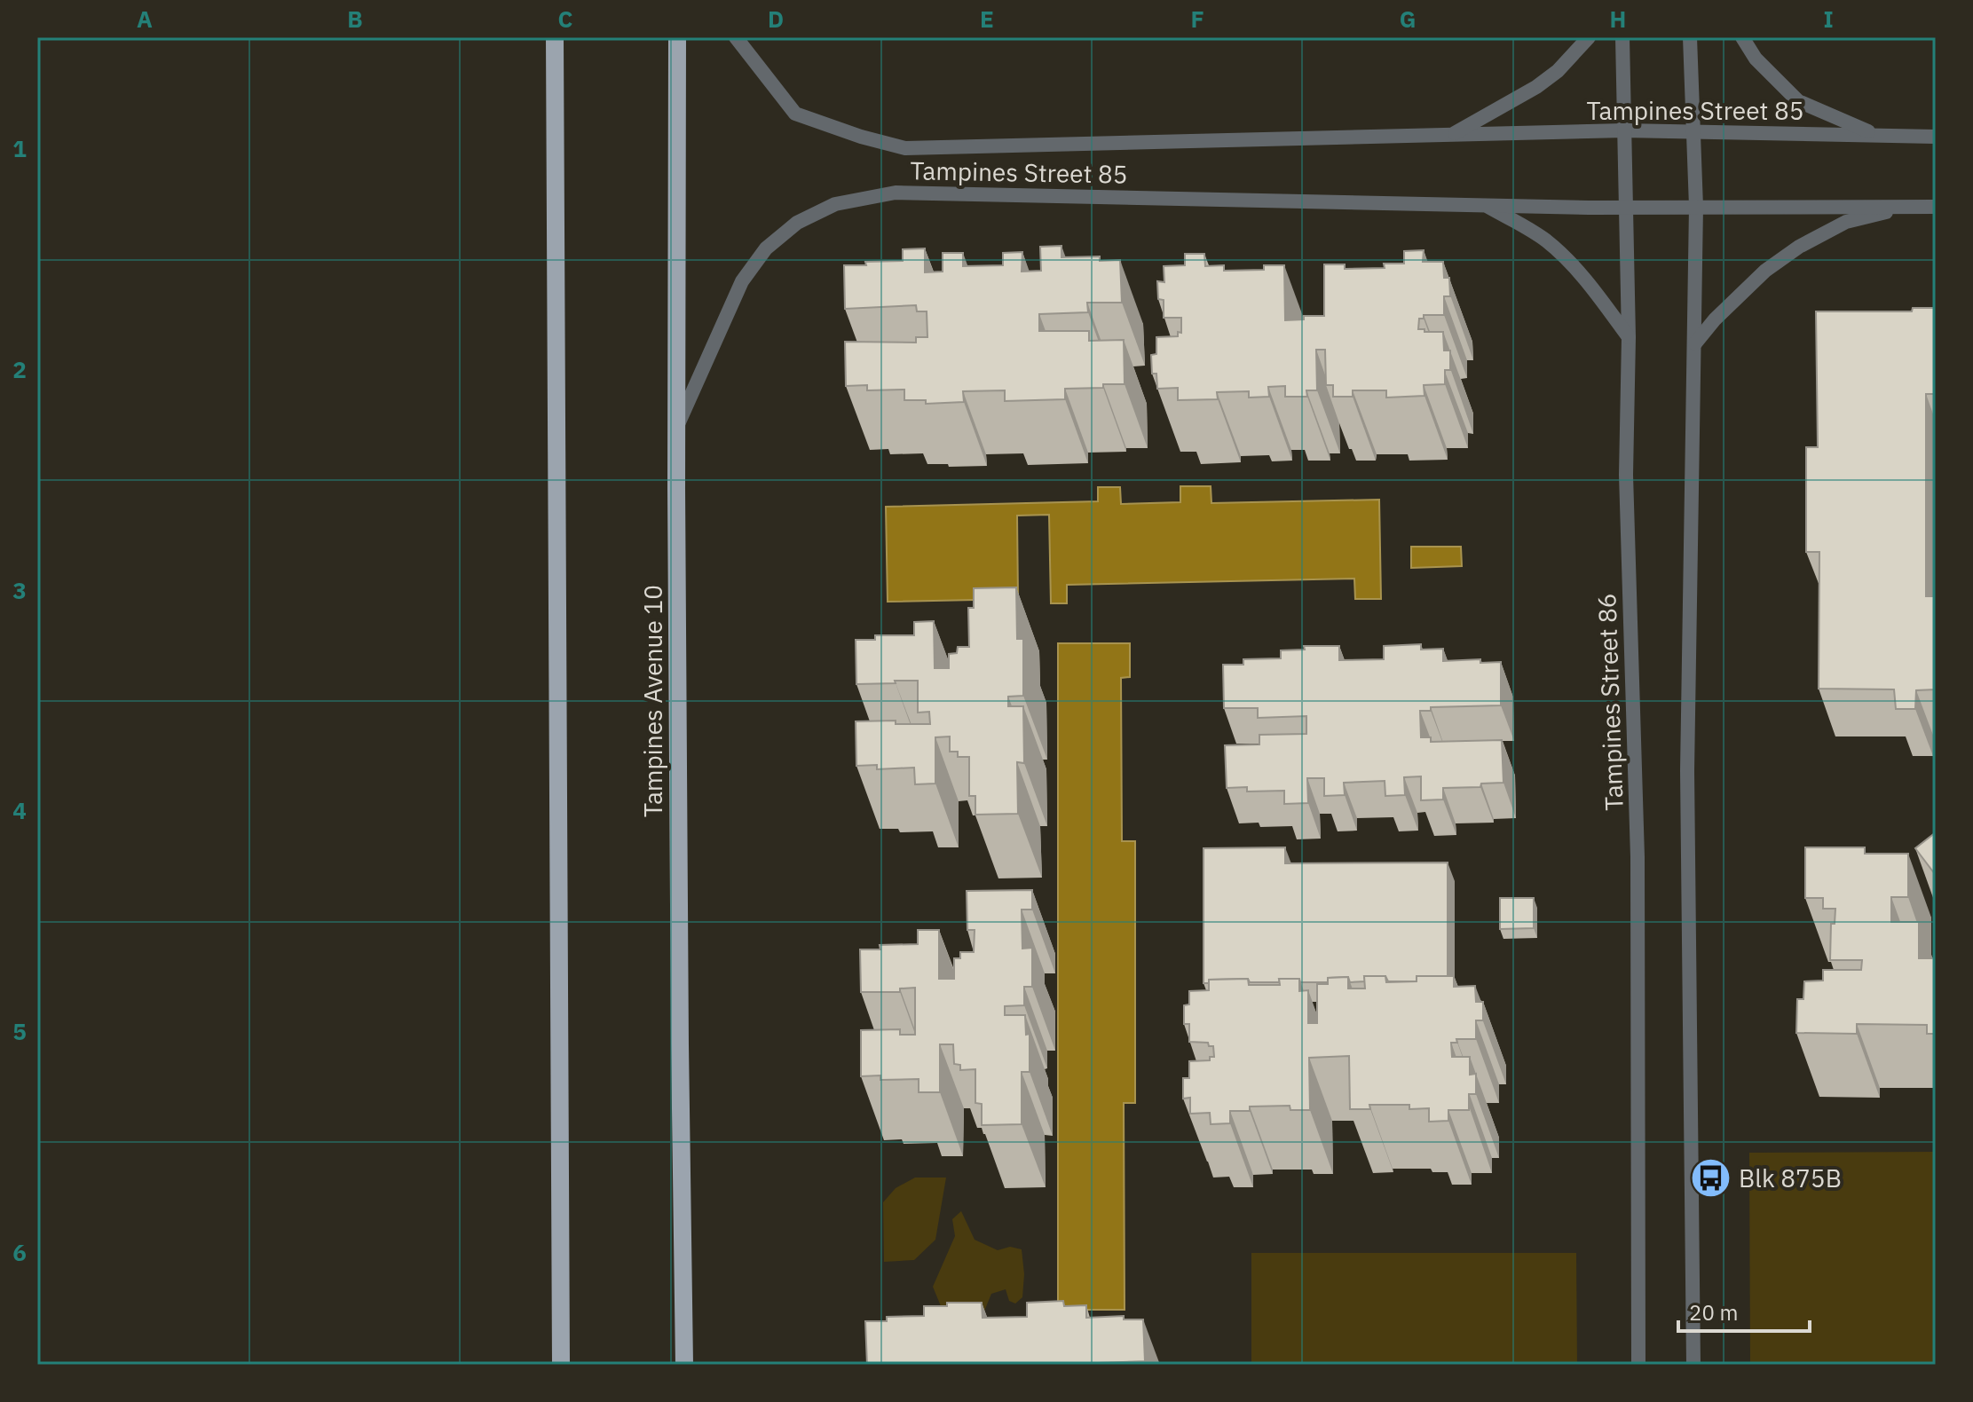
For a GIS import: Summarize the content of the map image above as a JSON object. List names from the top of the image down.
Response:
{
  "streets": {
    "main road": ["Tampines Avenue 10"],
    "street": ["Tampines Street 85", "Tampines Street 86"]
  },
  "crossings": [
    ["Tampines Street 85", "Tampines Avenue 10"],
    ["Tampines Street 85", "Tampines Street 86"]
  ],
  "places": {
    "bus stop": ["Blk 875B"]
  },
  "scale_bar": "20 m",
  "grid": {
    "columns": [
      "A",
      "B",
      "C",
      "D",
      "E",
      "F",
      "G",
      "H",
      "I"
    ],
    "rows": [
      "1",
      "2",
      "3",
      "4",
      "5",
      "6"
    ]
  }
}
